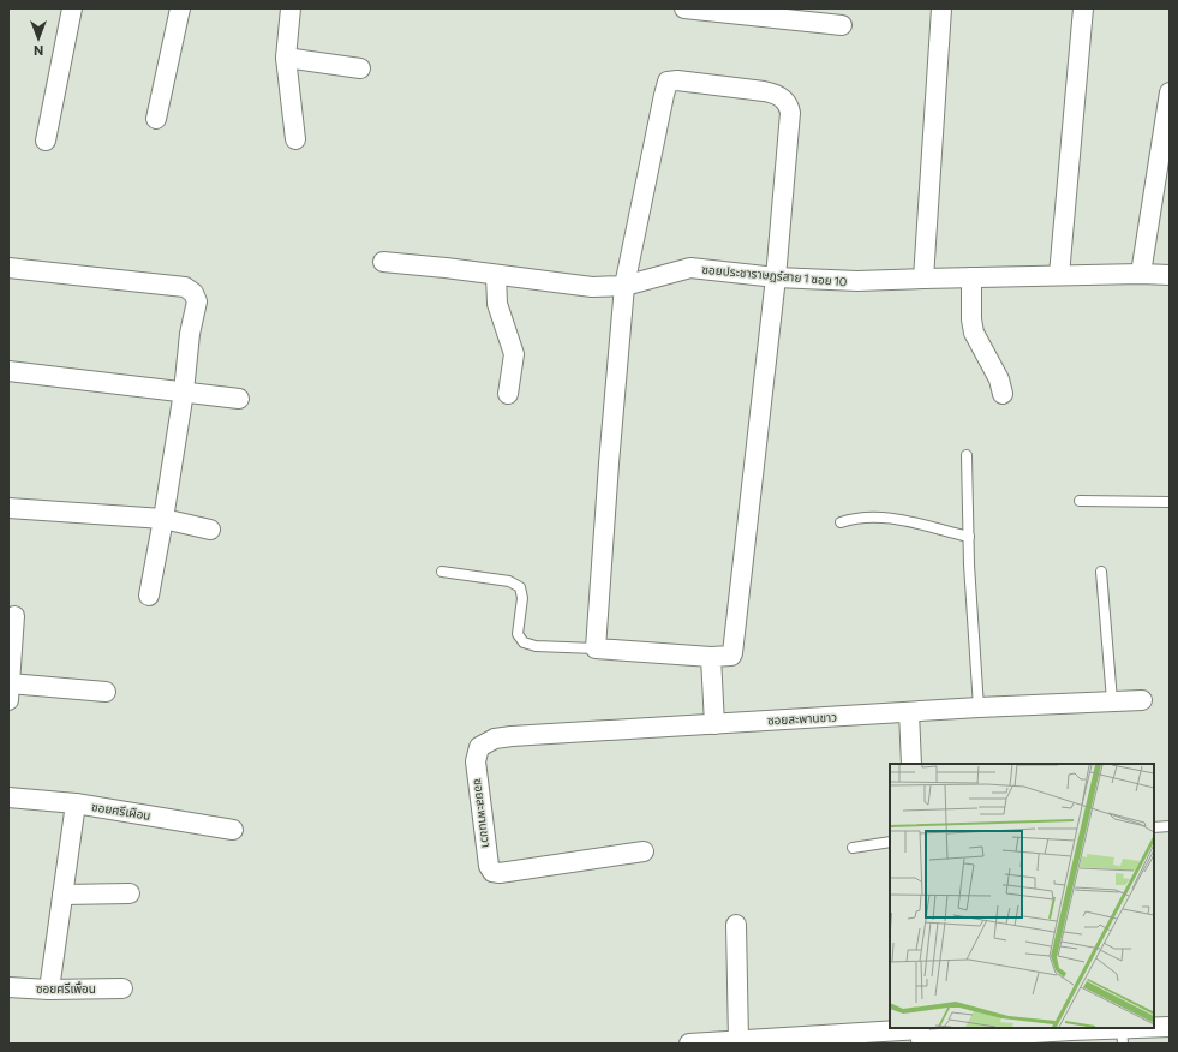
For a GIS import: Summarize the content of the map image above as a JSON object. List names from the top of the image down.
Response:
{
  "streets": {
    "street": [
      "ซอยประชาราษฎร์สาย 1 ซอย 10",
      "ซอยสะพานขาว",
      "ซอยศรีเผือน",
      "ซอยสะพานขวา",
      "ซอยศรีเพื่อน"
    ]
  },
  "crossings": [
    ["ซอยสะพานขาว", "ซอยสะพานขวา"]
  ],
  "north": "bottom"
}
